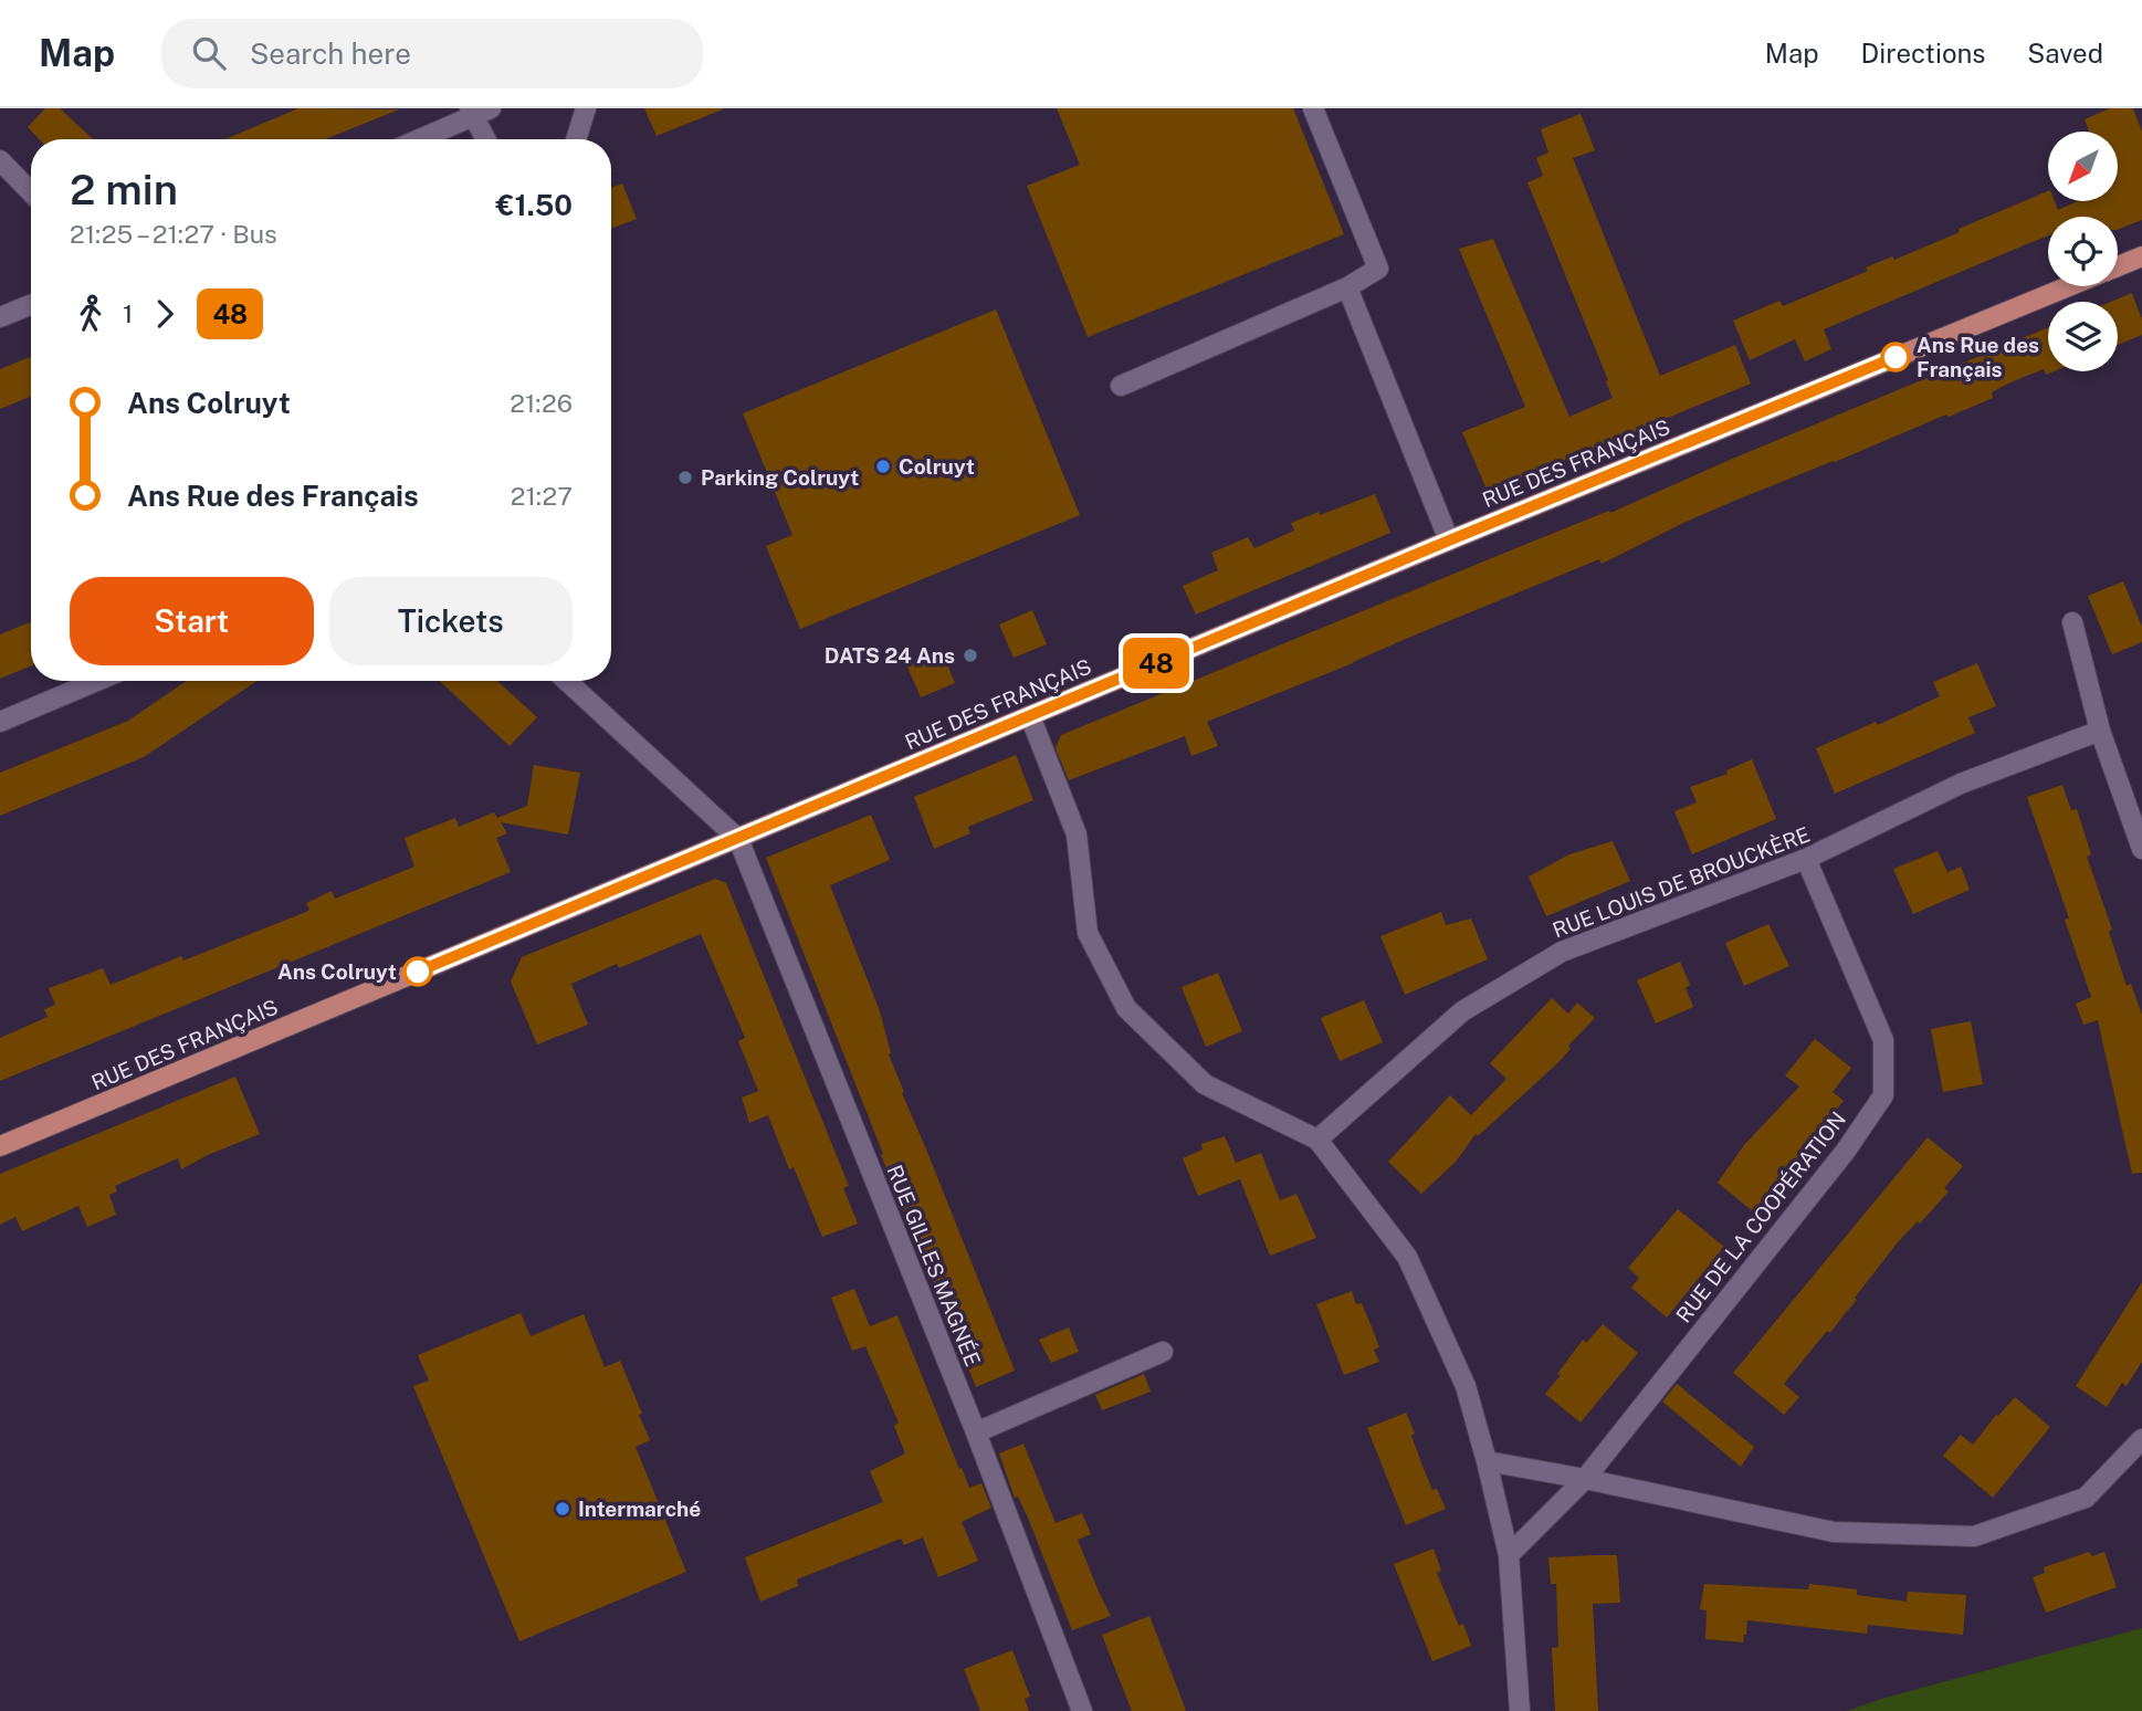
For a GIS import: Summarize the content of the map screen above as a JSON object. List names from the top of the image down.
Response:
{
  "streets": {
    "main road": ["RUE DES FRANÇAIS"],
    "street": ["RUE LOUIS DE BROUCKÈRE", "RUE DE LA COOPÉRATION", "RUE GILLES MAGNÉE"]
  },
  "crossings": [
    ["RUE DES FRANÇAIS", "RUE GILLES MAGNÉE"],
    ["RUE LOUIS DE BROUCKÈRE", "RUE DE LA COOPÉRATION"]
  ],
  "places": [
    "Ans Rue des Français",
    "Colruyt",
    "Parking Colruyt",
    "DATS 24 Ans",
    "Ans Colruyt",
    "Intermarché"
  ],
  "lines": ["bus line 48"],
  "north": "bottom left",
  "page": {
    "header": "Map",
    "search": "Search here",
    "nav": ["Map", "Directions", "Saved"],
    "on_map": "48",
    "heading": ["2 min", "21:25 – 21:27 · Bus", "€1.50"],
    "legs": ["1", "48"],
    "list": [
      {
        "name": "Ans Colruyt",
        "value": "21:26"
      },
      {
        "name": "Ans Rue des Français",
        "value": "21:27"
      }
    ],
    "buttons": ["Start", "Tickets"]
  }
}
